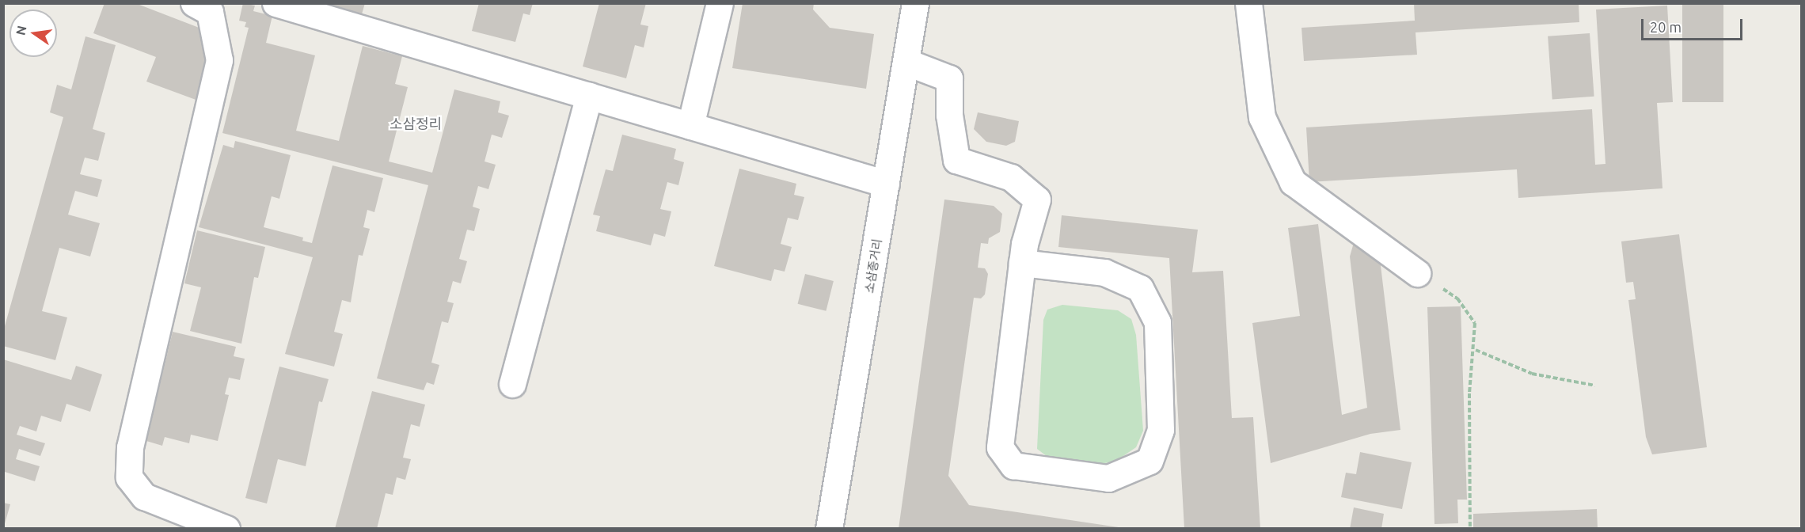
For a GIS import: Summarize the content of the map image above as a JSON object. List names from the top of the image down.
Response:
{
  "streets": {
    "street": ["소삼종거리"]
  },
  "districts": ["소삼정리"],
  "scale_bar": "20 m",
  "north": "left"
}
